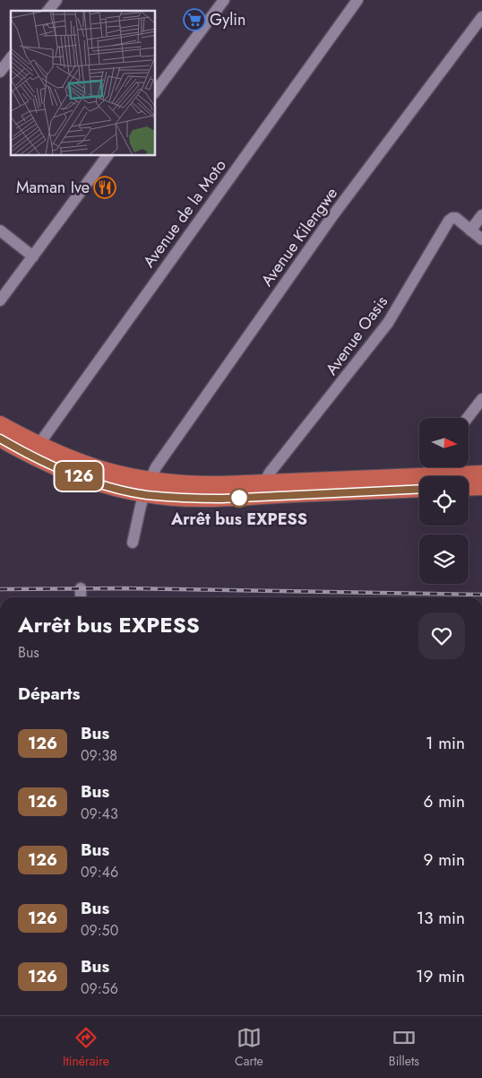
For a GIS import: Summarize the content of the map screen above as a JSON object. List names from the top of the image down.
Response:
{
  "streets": {
    "street": ["Avenue de la Moto", "Avenue Kilengwe", "Avenue Oasis"]
  },
  "places": {
    "supermarket": ["Gylin"],
    "restaurant": ["Maman Ive"],
    "other": ["Arrêt bus EXPESS"]
  },
  "lines": ["bus line 126"],
  "north": "right",
  "page": {
    "on_map": "126",
    "heading": [
      ["Arrêt bus EXPESS", "Bus"],
      "Départs"
    ],
    "list": [
      {
        "mark": "126",
        "name": "Bus",
        "note": "09:38",
        "value": "1 min"
      },
      {
        "mark": "126",
        "name": "Bus",
        "note": "09:43",
        "value": "6 min"
      },
      {
        "mark": "126",
        "name": "Bus",
        "note": "09:46",
        "value": "9 min"
      },
      {
        "mark": "126",
        "name": "Bus",
        "note": "09:50",
        "value": "13 min"
      },
      {
        "mark": "126",
        "name": "Bus",
        "note": "09:56",
        "value": "19 min"
      }
    ],
    "tabs": ["Itinéraire", "Carte", "Billets"]
  }
}
